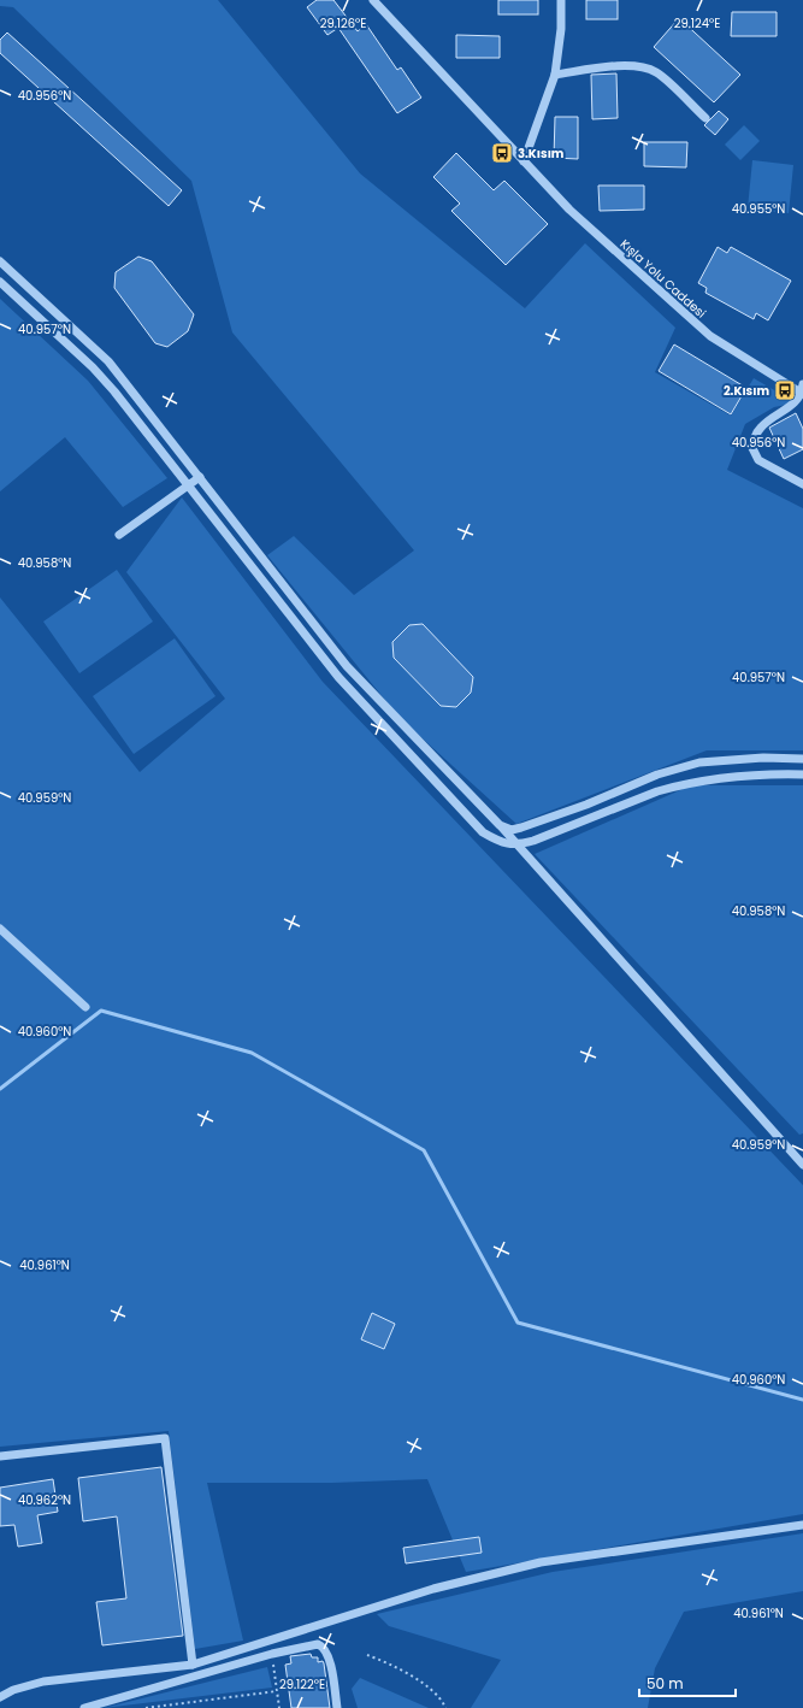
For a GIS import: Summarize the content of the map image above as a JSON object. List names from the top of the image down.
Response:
{
  "streets": {
    "street": ["Kışla Yolu Caddesi"]
  },
  "places": {
    "bus stop": ["3.Kısım", "2.Kısım"]
  },
  "scale_bar": "50 m",
  "coordinates": [
    "29.126°E",
    "29.124°E",
    "40.956°N",
    "40.955°N",
    "40.957°N",
    "40.958°N",
    "40.959°N",
    "40.960°N",
    "40.961°N",
    "40.962°N",
    "29.122°E"
  ]
}
